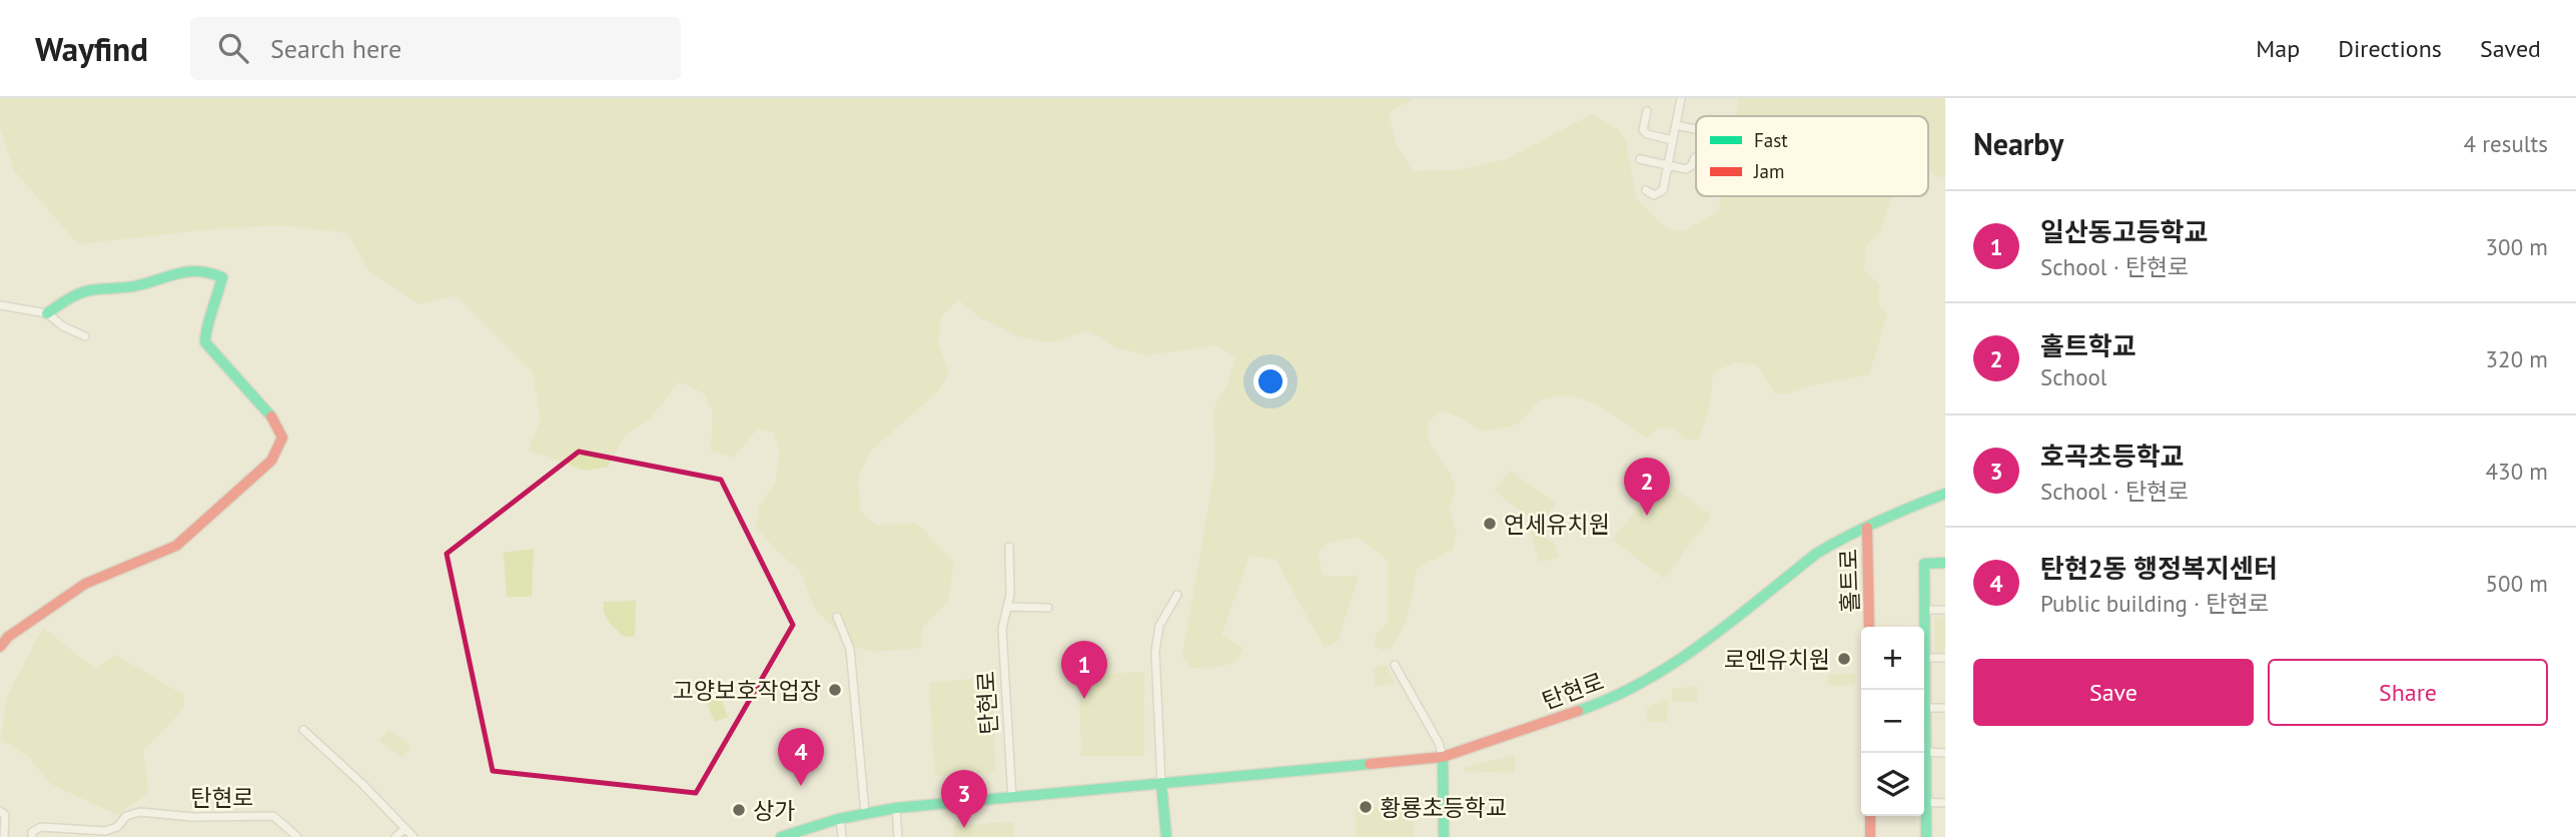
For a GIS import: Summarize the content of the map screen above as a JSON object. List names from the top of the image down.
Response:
{
  "streets": {
    "main road": ["홀트로", "탄현로"]
  },
  "crossings": [
    ["홀트로", "탄현로"]
  ],
  "places": [
    "연세유치원",
    "로엔유치원",
    "고양보호작업장",
    "황룡초등학교",
    "상가"
  ],
  "legend": ["Fast", "Jam"],
  "page": {
    "header": "Wayfind",
    "search": "Search here",
    "nav": ["Map", "Directions", "Saved"],
    "heading": ["Nearby", "4 results"],
    "list": [
      {
        "mark": "1",
        "name": "일산동고등학교",
        "note": "School · 탄현로",
        "value": "300 m"
      },
      {
        "mark": "2",
        "name": "홀트학교",
        "note": "School",
        "value": "320 m"
      },
      {
        "mark": "3",
        "name": "호곡초등학교",
        "note": "School · 탄현로",
        "value": "430 m"
      },
      {
        "mark": "4",
        "name": "탄현2동 행정복지센터",
        "note": "Public building · 탄현로",
        "value": "500 m"
      }
    ],
    "pins": [
      "2",
      "1",
      "4",
      "3"
    ],
    "map_buttons": ["+", "−"],
    "buttons": ["Save", "Share"]
  }
}
